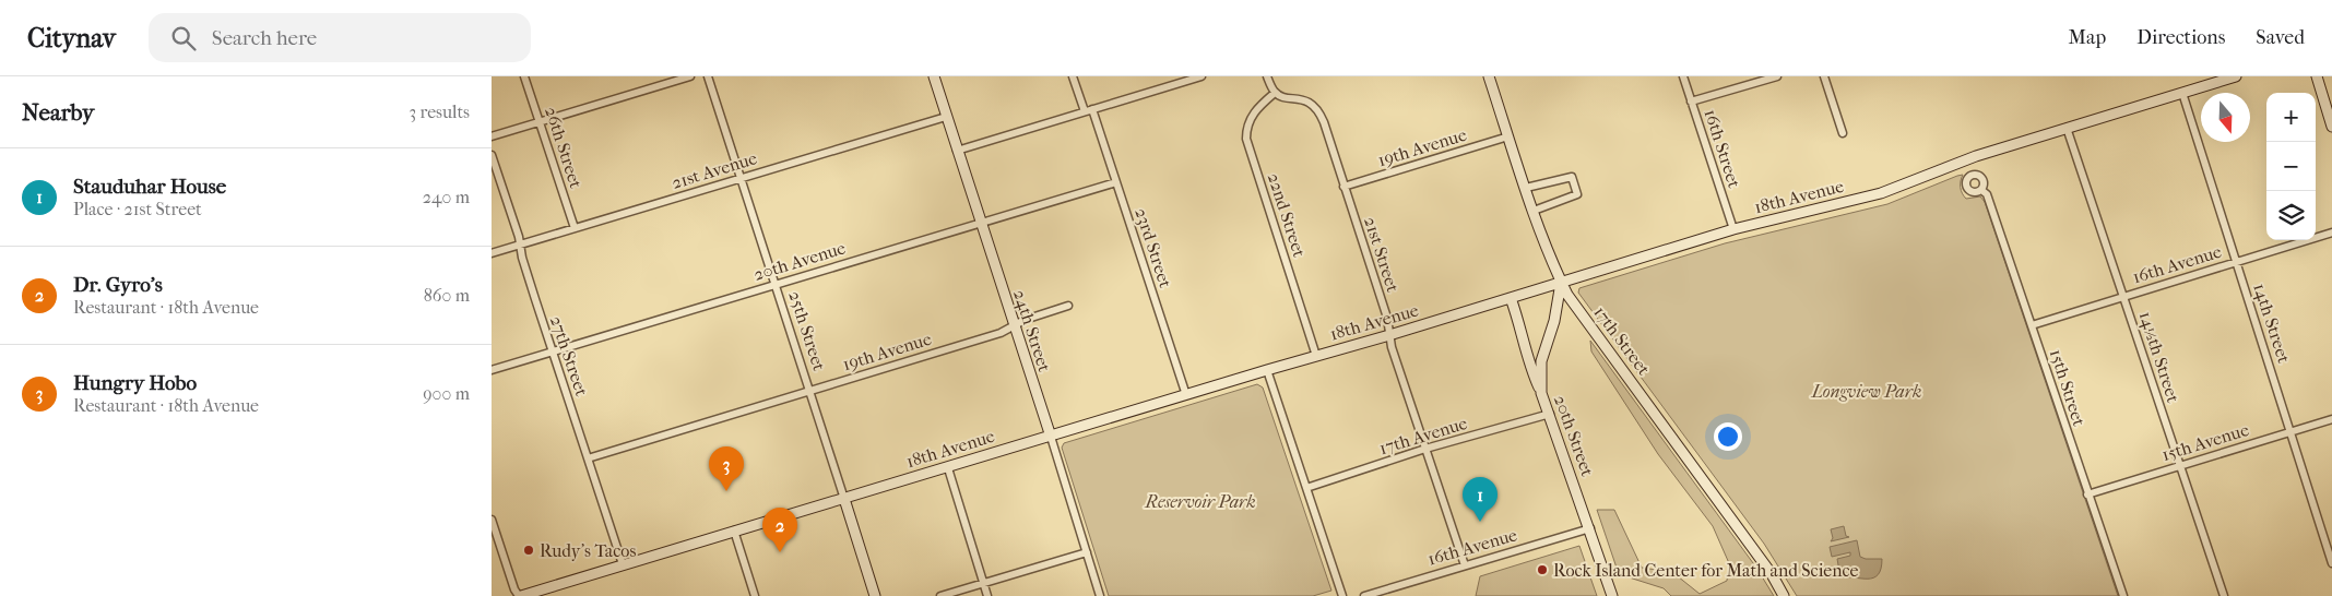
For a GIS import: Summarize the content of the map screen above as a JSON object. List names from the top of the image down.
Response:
{
  "streets": {
    "street": [
      "26th Street",
      "19th Avenue",
      "16th Street",
      "21st Avenue",
      "18th Avenue",
      "22nd Street",
      "23rd Street",
      "21st Street",
      "20th Avenue",
      "16th Avenue",
      "14th Street",
      "25th Street",
      "24th Street",
      "17th Street",
      "27th Street",
      "14½th Street",
      "15th Street",
      "17th Avenue",
      "20th Street",
      "15th Avenue"
    ]
  },
  "crossings": [
    ["26th Street", "21st Avenue"],
    ["19th Avenue", "21st Street"],
    ["19th Avenue", "25th Street"],
    ["19th Avenue", "24th Street"],
    ["19th Avenue", "17th Street"],
    ["19th Avenue", "27th Street"],
    ["16th Street", "18th Avenue"],
    ["21st Avenue", "25th Street"],
    ["21st Avenue", "24th Street"],
    ["21st Avenue", "27th Street"],
    ["18th Avenue", "22nd Street"],
    ["18th Avenue", "23rd Street"],
    ["18th Avenue", "21st Street"],
    ["18th Avenue", "14th Street"],
    ["18th Avenue", "25th Street"],
    ["18th Avenue", "24th Street"],
    ["18th Avenue", "17th Street"],
    ["18th Avenue", "27th Street"],
    ["18th Avenue", "14½th Street"],
    ["18th Avenue", "20th Street"],
    ["22nd Street", "21st Street"],
    ["23rd Street", "20th Avenue"],
    ["21st Street", "16th Avenue"],
    ["21st Street", "17th Avenue"],
    ["20th Avenue", "25th Street"],
    ["20th Avenue", "24th Street"],
    ["20th Avenue", "27th Street"],
    ["16th Avenue", "14th Street"],
    ["16th Avenue", "14½th Street"],
    ["16th Avenue", "15th Street"],
    ["16th Avenue", "20th Street"],
    ["14th Street", "15th Avenue"],
    ["17th Street", "20th Street"],
    ["14½th Street", "15th Avenue"],
    ["15th Street", "15th Avenue"],
    ["17th Avenue", "20th Street"]
  ],
  "parks": ["Longview Park", "Reservoir Park"],
  "places": ["Rudy's Tacos", "Rock Island Center for Math and Science"],
  "north": "bottom",
  "page": {
    "header": "Citynav",
    "search": "Search here",
    "nav": ["Map", "Directions", "Saved"],
    "heading": ["Nearby", "3 results"],
    "map_buttons": ["+", "−"],
    "list": [
      {
        "mark": "1",
        "name": "Stauduhar House",
        "note": "Place · 21st Street",
        "value": "240 m"
      },
      {
        "mark": "2",
        "name": "Dr. Gyro's",
        "note": "Restaurant · 18th Avenue",
        "value": "860 m"
      },
      {
        "mark": "3",
        "name": "Hungry Hobo",
        "note": "Restaurant · 18th Avenue",
        "value": "900 m"
      }
    ],
    "pins": ["3", "1", "2"]
  }
}
